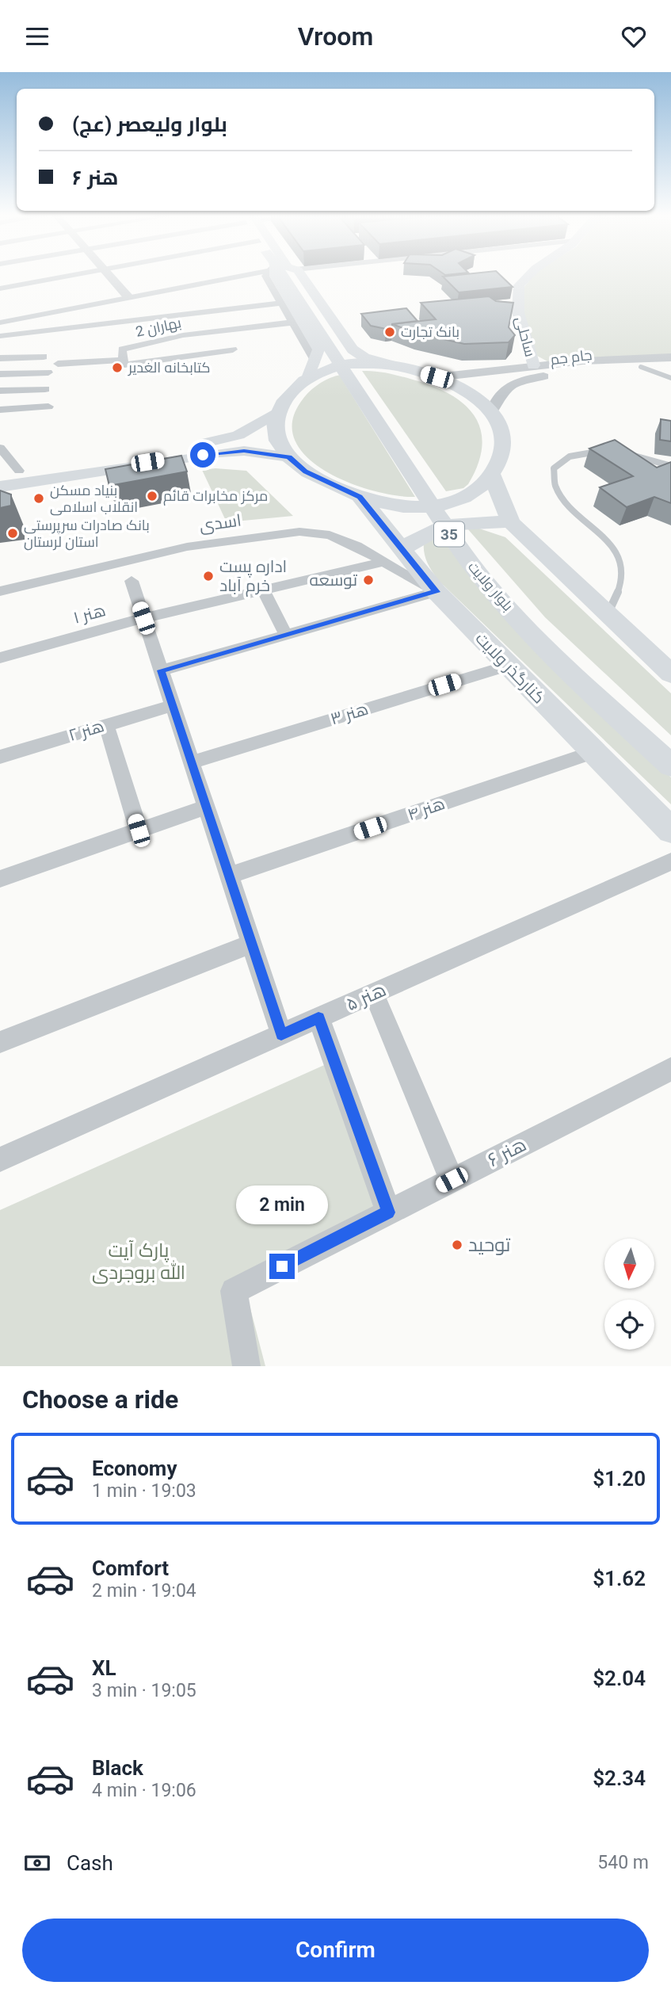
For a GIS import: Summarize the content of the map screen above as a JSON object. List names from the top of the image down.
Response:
{
  "streets": {
    "main road": [
      "ساحلی",
      "35",
      "بلوار ولایت",
      "کنارگذر ولایت"
    ],
    "street": [
      "بهاران 2",
      "جام جم",
      "اسدی",
      "هنر ۱",
      "هنر ۳",
      "هنر ۲",
      "هنر ۴",
      "هنر ۵",
      "هنر ۶"
    ]
  },
  "crossings": [
    ["ساحلی", "جام جم"],
    ["جام جم", "کنارگذر ولایت"],
    ["اسدی", "هنر ۱"],
    ["اسدی", "کنارگذر ولایت"],
    ["هنر ۱", "کنارگذر ولایت"],
    ["کنارگذر ولایت", "هنر ۳"],
    ["کنارگذر ولایت", "هنر ۴"]
  ],
  "parks": ["پارک آیت الله بروجردی"],
  "places": [
    "بانک تجارت",
    "کتابخانه الغدیر",
    "مرکز مخابرات قائم",
    "بنیاد مسکن انقلاب اسلامی",
    "بانک صادرات سرپرستی استان لرستان",
    "اداره پست خرم آباد",
    "توسعه",
    "توحید"
  ],
  "north": "bottom",
  "page": {
    "header": "Vroom",
    "banner": ["بلوار ولیعصر (عج)", "هنر ۶"],
    "bubble": "2 min",
    "heading": "Choose a ride",
    "list": [
      {
        "name": "Economy",
        "note": "1 min · 19:03",
        "value": "$1.20"
      },
      {
        "name": "Comfort",
        "note": "2 min · 19:04",
        "value": "$1.62"
      },
      {
        "name": "XL",
        "note": "3 min · 19:05",
        "value": "$2.04"
      },
      {
        "name": "Black",
        "note": "4 min · 19:06",
        "value": "$2.34"
      }
    ],
    "pay": ["Cash", "540 m"],
    "buttons": "Confirm"
  }
}
